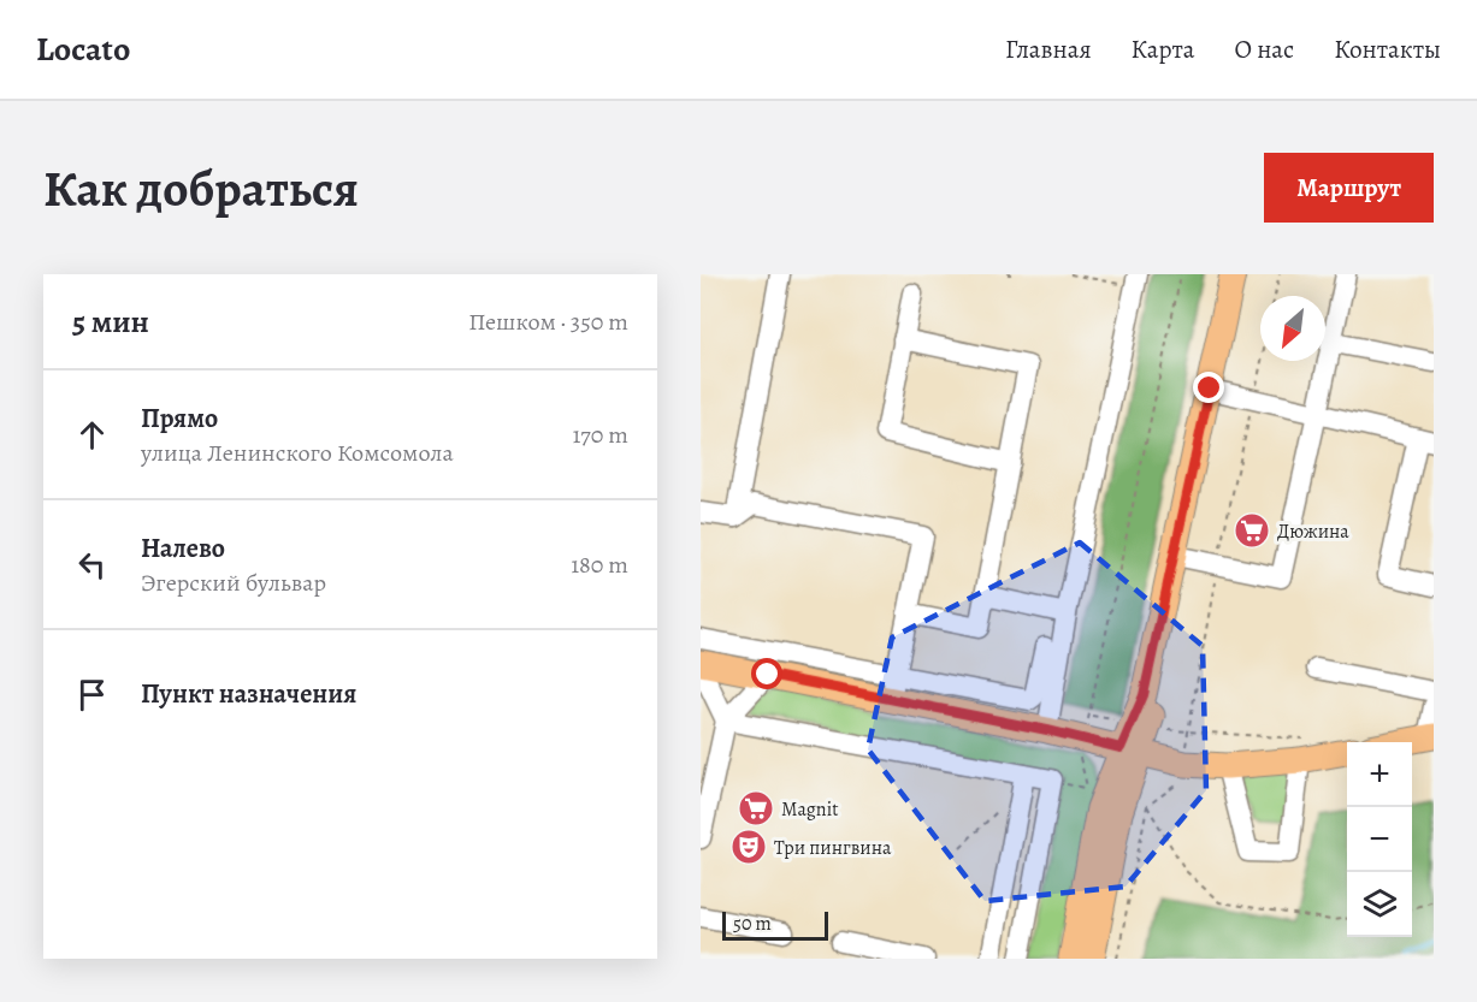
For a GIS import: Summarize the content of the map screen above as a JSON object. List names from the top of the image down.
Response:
{
  "places": {
    "supermarket": ["Дюжина", "Magnit"],
    "theatre": ["Три пингвина"]
  },
  "scale_bar": "50 m",
  "north": "bottom left",
  "page": {
    "header": "Locato",
    "nav": [
      "Главная",
      "Карта",
      "О нас",
      "Контакты"
    ],
    "buttons": "Маршрут",
    "title": "Как добраться",
    "heading": ["5 мин", "Пешком · 350 m"],
    "list": [
      ["Прямо", "улица Ленинского Комсомола", "170 m"],
      ["Налево", "Эгерский бульвар", "180 m"],
      "Пункт назначения"
    ],
    "map_buttons": ["+", "−"],
    "scale": "50 m"
  }
}
